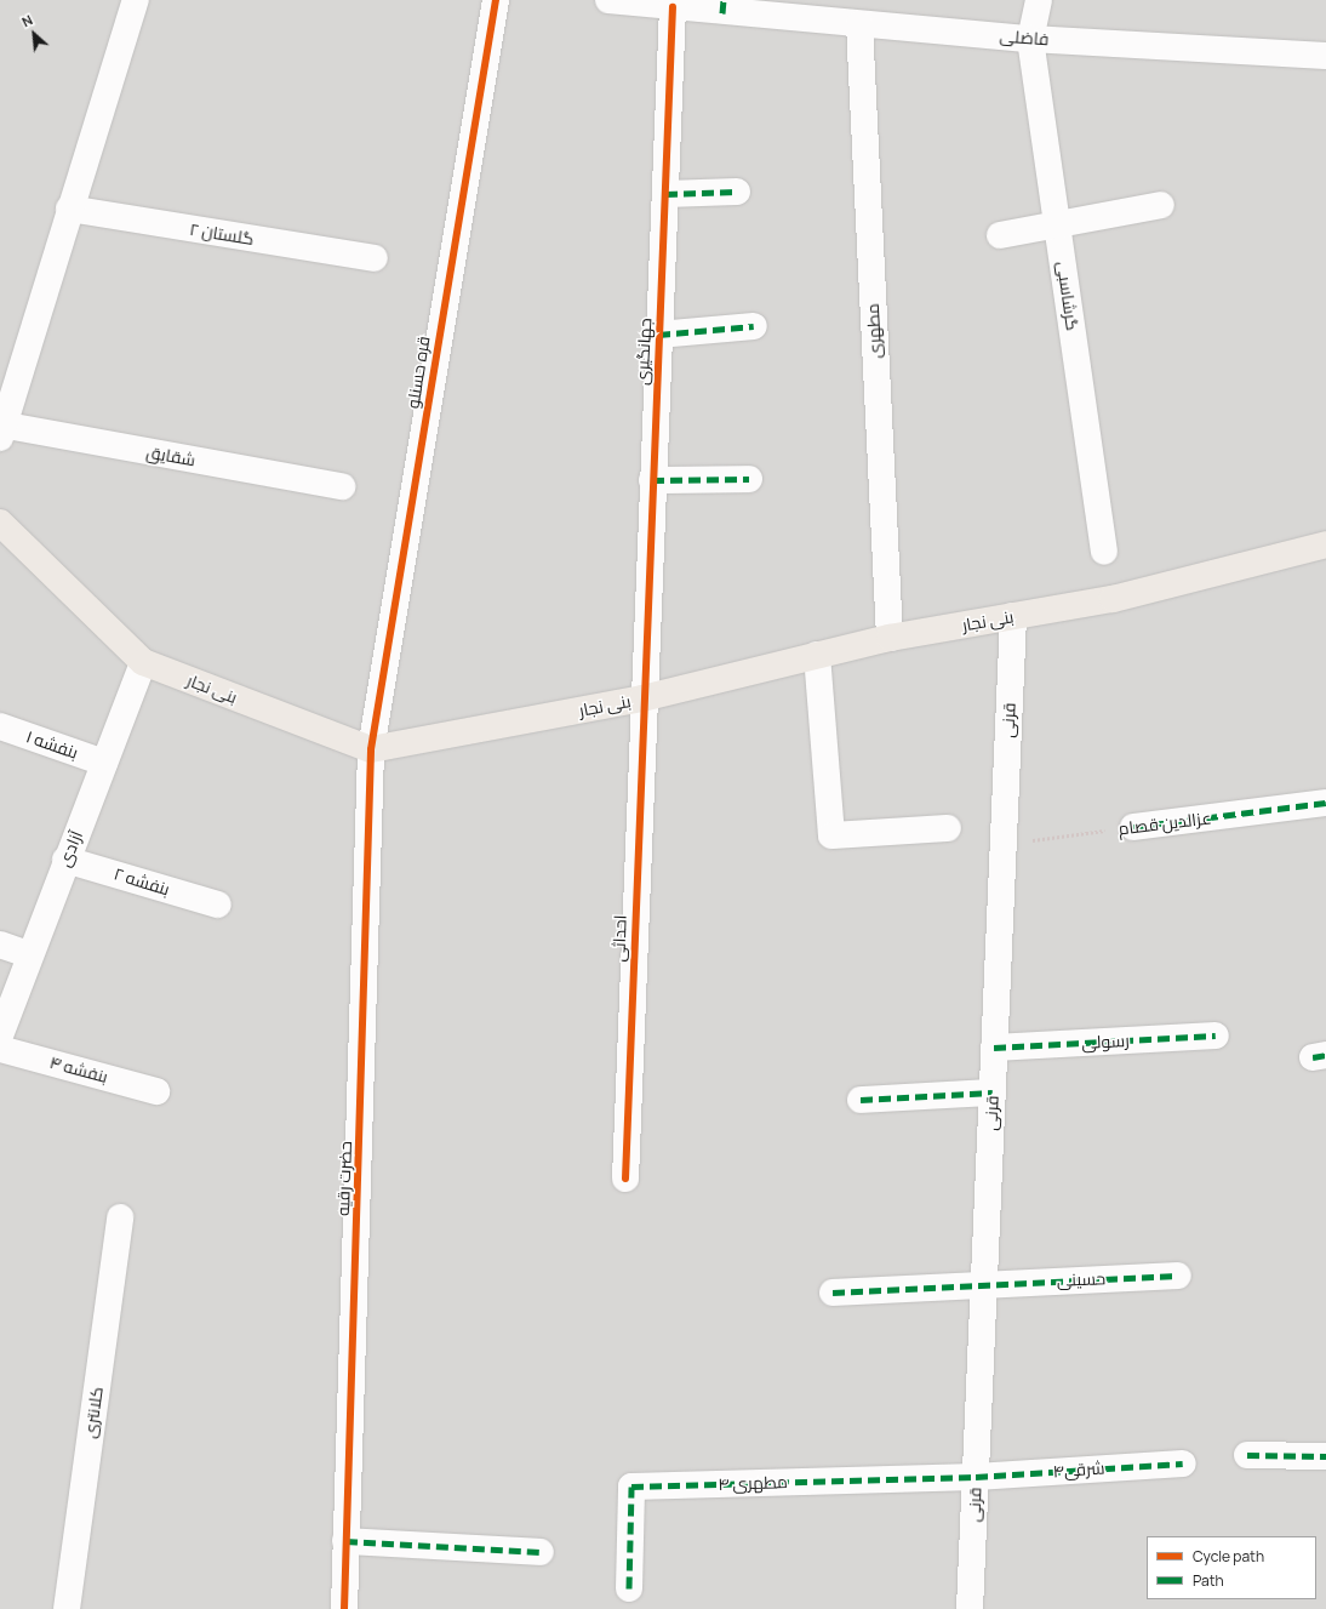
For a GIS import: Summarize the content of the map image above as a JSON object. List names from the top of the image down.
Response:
{
  "streets": {
    "main road": ["بنی نجار"],
    "street": [
      "فاضلی",
      "گلستان ۲",
      "گرشاسبی",
      "مطهری",
      "جهانگیری",
      "قره حسنلو",
      "شقایق",
      "قرنی",
      "بنفشه ۱",
      "عزالدین قصام",
      "آزادی",
      "بنفشه ۲",
      "احداثی",
      "رسولی",
      "بنفشه ۴",
      "حضرت رقیه",
      "حسینی",
      "کلانتری",
      "۴شرقی",
      "مطهری ۴"
    ]
  },
  "crossings": [
    ["فاضلی", "گرشاسبی"],
    ["فاضلی", "مطهری"],
    ["فاضلی", "جهانگیری"],
    ["مطهری", "بنی نجار"],
    ["جهانگیری", "بنی نجار"],
    ["جهانگیری", "احداثی"],
    ["قره حسنلو", "بنی نجار"],
    ["قره حسنلو", "حضرت رقیه"],
    ["بنی نجار", "قرنی"],
    ["بنی نجار", "آزادی"],
    ["بنی نجار", "احداثی"],
    ["بنی نجار", "حضرت رقیه"],
    ["قرنی", "عزالدین قصام"],
    ["قرنی", "رسولی"],
    ["قرنی", "حسینی"],
    ["قرنی", "۴شرقی"],
    ["قرنی", "مطهری ۴"],
    ["بنفشه ۱", "آزادی"],
    ["آزادی", "بنفشه ۲"],
    ["۴شرقی", "مطهری ۴"]
  ],
  "legend": ["Cycle path", "Path"],
  "north": "top left"
}
